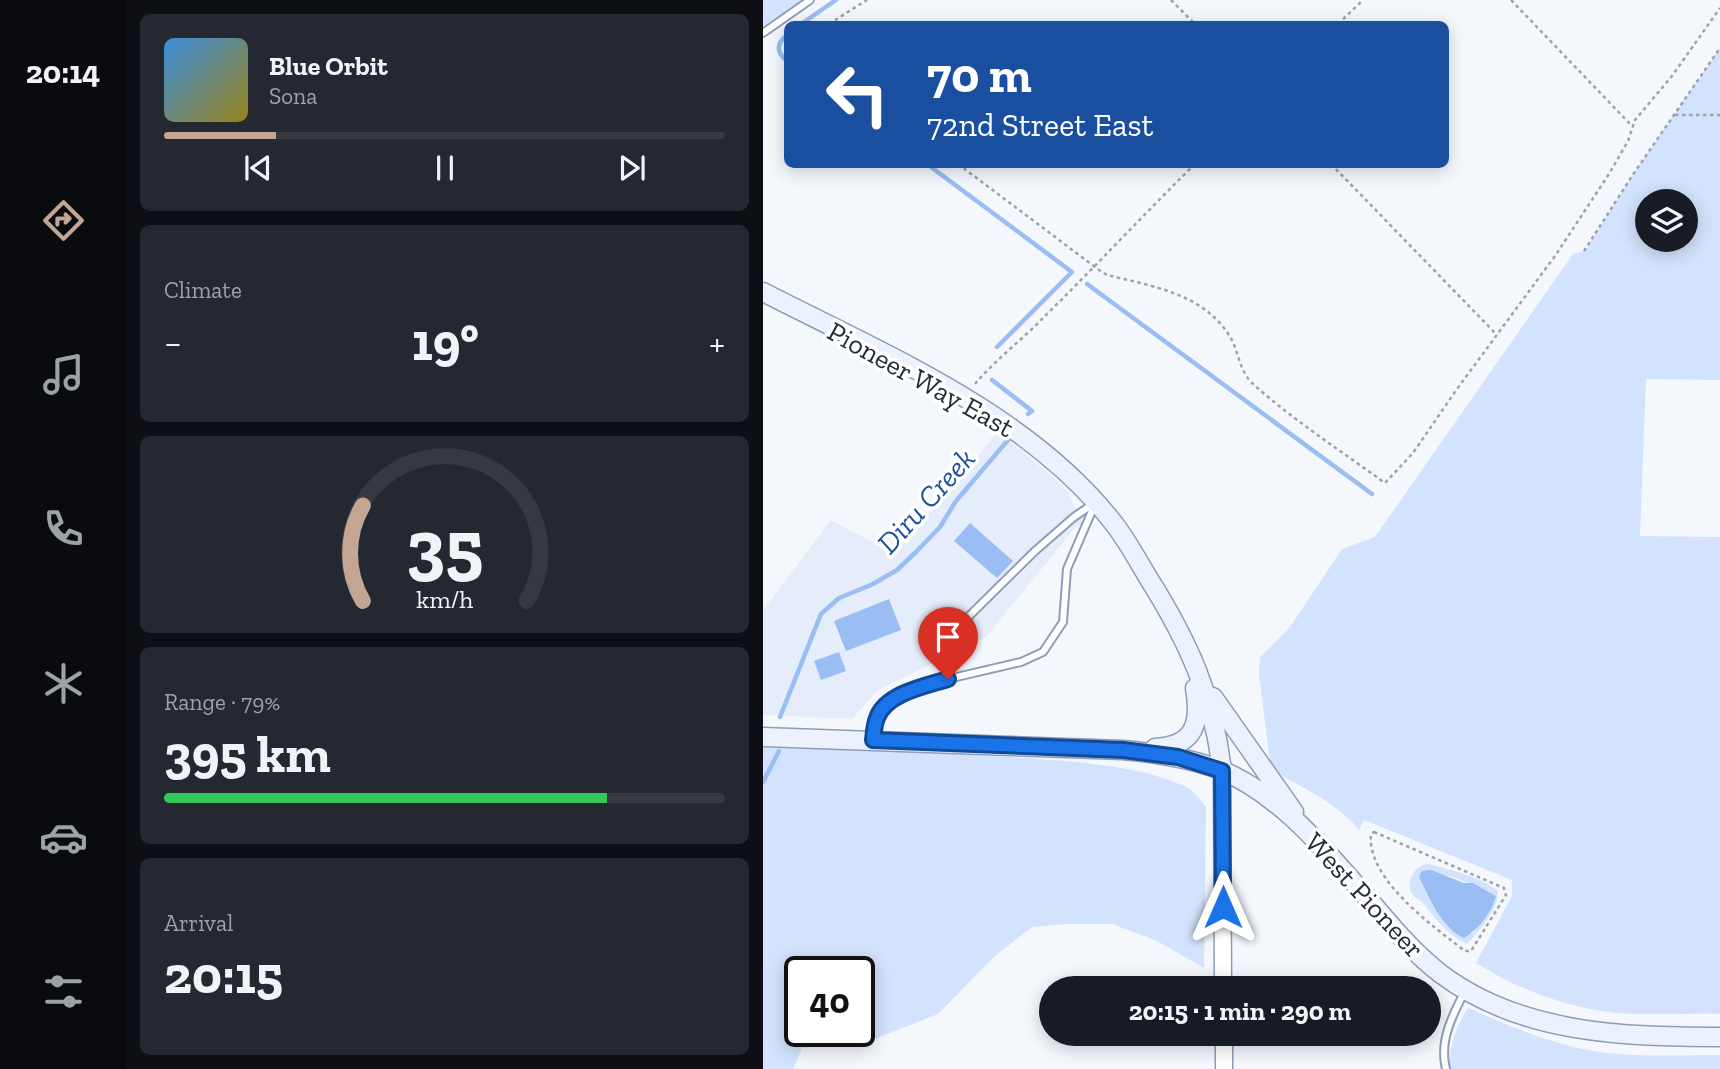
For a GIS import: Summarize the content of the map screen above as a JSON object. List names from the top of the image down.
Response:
{
  "streets": {
    "main road": ["Pioneer Way East", "West Pioneer"]
  },
  "crossings": [
    ["Pioneer Way East", "West Pioneer"]
  ],
  "water": ["Diru Creek"],
  "page": {
    "tabs": "20:14",
    "turn": ["70 m", "72nd Street East"],
    "song": ["Blue Orbit", "Sona"],
    "tile": [
      "Climate",
      ["Range · 79%", "395 km"],
      ["Arrival", "20:15"]
    ],
    "heat": ["−", "19°", "+"],
    "limit": "40",
    "trip": "20:15 · 1 min · 290 m",
    "gauge": ["35", "km/h"]
  }
}
